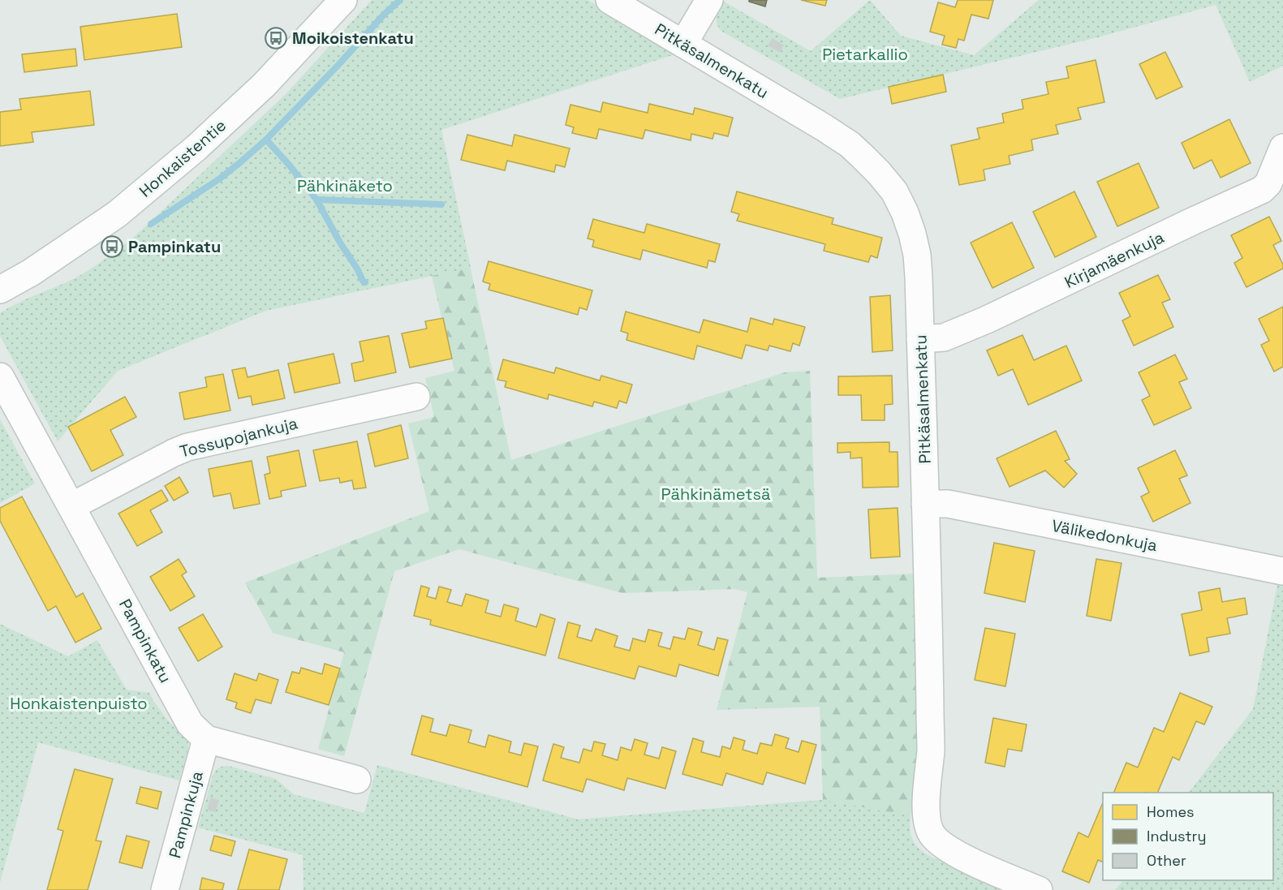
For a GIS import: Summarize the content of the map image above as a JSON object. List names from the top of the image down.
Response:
{
  "streets": {
    "street": [
      "Pitkäsalmenkatu",
      "Honkaistentie",
      "Kirjamäenkuja",
      "Tossupojankuja",
      "Välikedonkuja",
      "Pampinkatu",
      "Pampinkuja"
    ]
  },
  "crossings": [
    ["Pitkäsalmenkatu", "Kirjamäenkuja"],
    ["Pitkäsalmenkatu", "Välikedonkuja"],
    ["Tossupojankuja", "Pampinkatu"],
    ["Pampinkatu", "Pampinkuja"]
  ],
  "parks": [
    "Pietarkallio",
    "Pähkinäketo",
    "Pähkinämetsä",
    "Honkaistenpuisto"
  ],
  "places": {
    "bus stop": ["Moikoistenkatu", "Pampinkatu"]
  },
  "legend": ["Homes", "Industry", "Other"]
}
